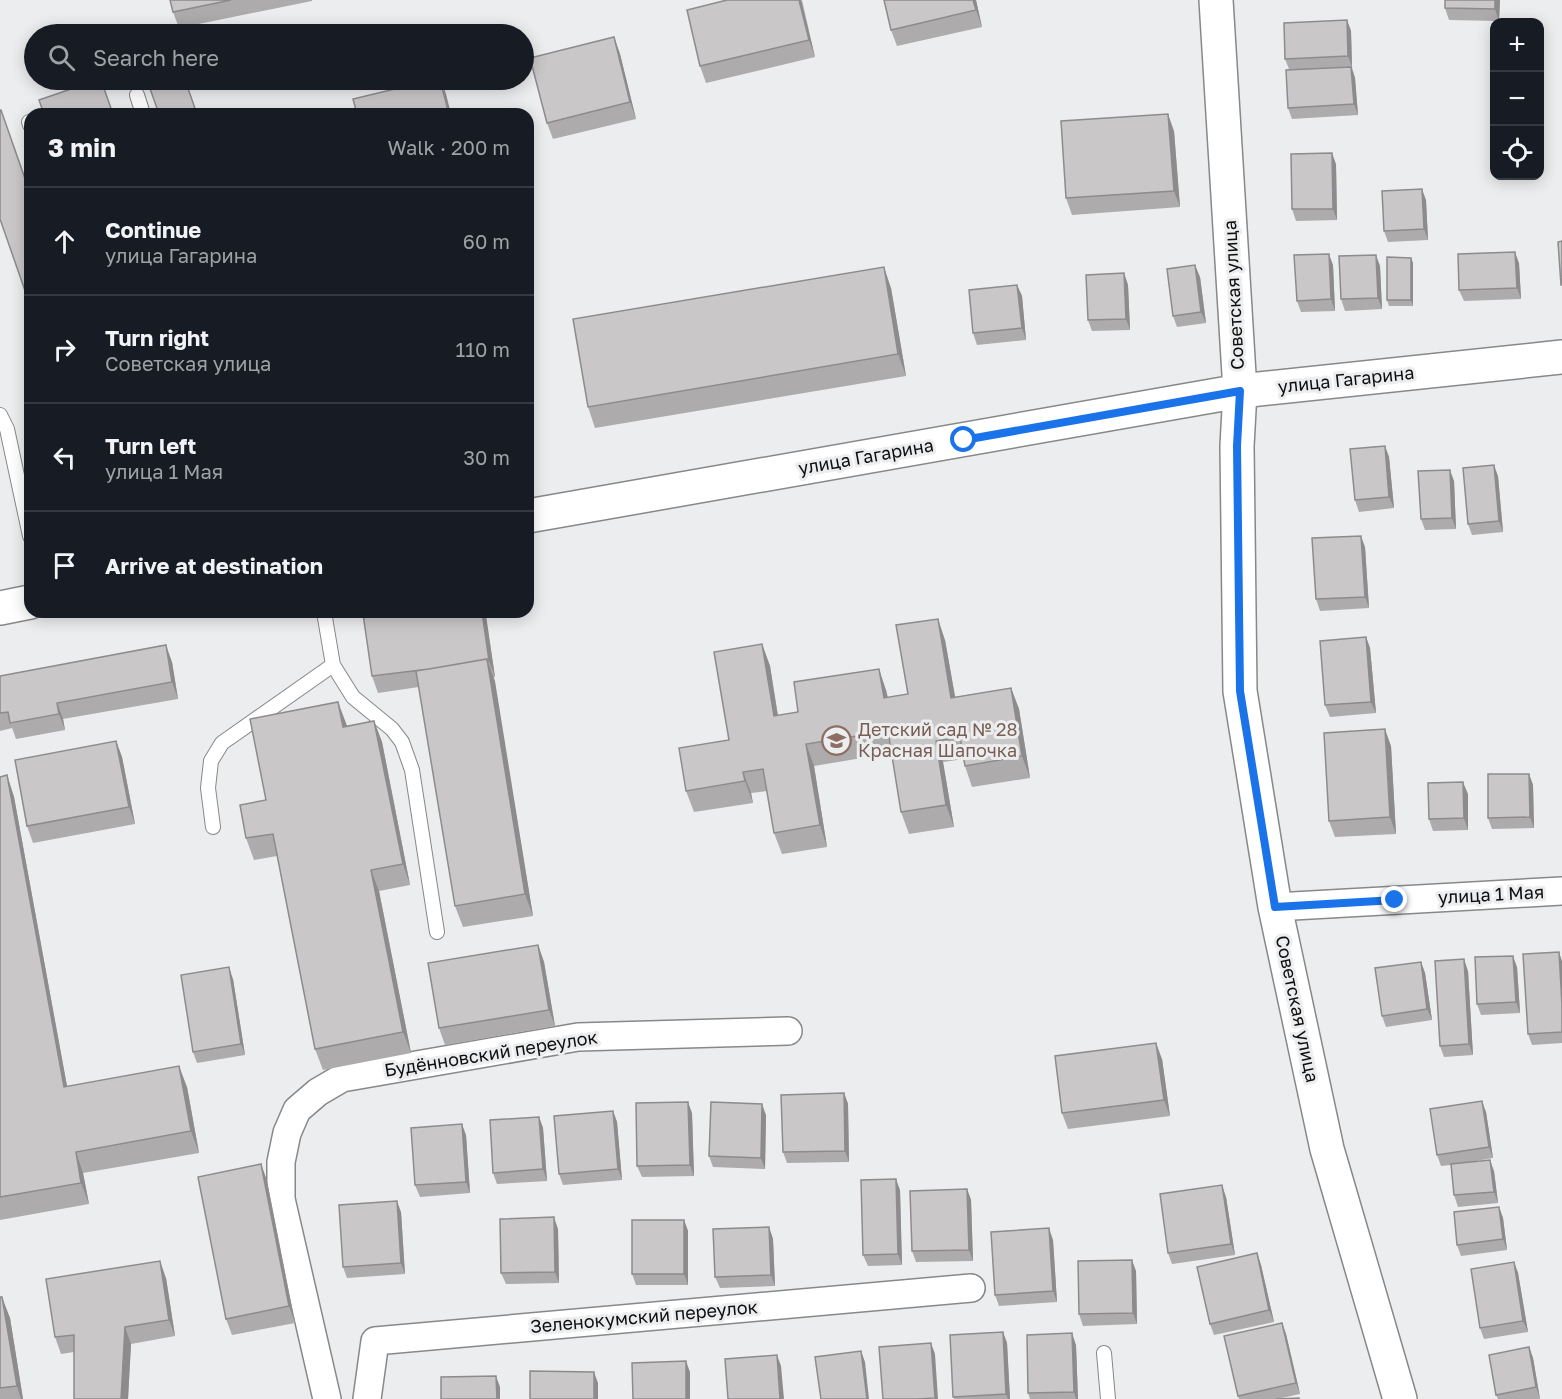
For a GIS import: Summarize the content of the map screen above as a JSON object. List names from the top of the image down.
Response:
{
  "streets": {
    "street": [
      "Советская улица",
      "улица Гагарина",
      "улица 1 Мая",
      "Будённовский переулок",
      "Зеленокумский переулок"
    ]
  },
  "crossings": [
    ["Советская улица", "улица Гагарина"],
    ["Советская улица", "улица 1 Мая"]
  ],
  "places": {
    "school or university": ["Детский сад № 28 Красная Шапочка"]
  },
  "page": {
    "map_buttons": ["+", "−"],
    "search": "Search here",
    "heading": ["3 min", "Walk · 200 m"],
    "list": [
      ["Continue", "улица Гагарина", "60 m"],
      ["Turn right", "Советская улица", "110 m"],
      ["Turn left", "улица 1 Мая", "30 m"],
      "Arrive at destination"
    ]
  }
}
